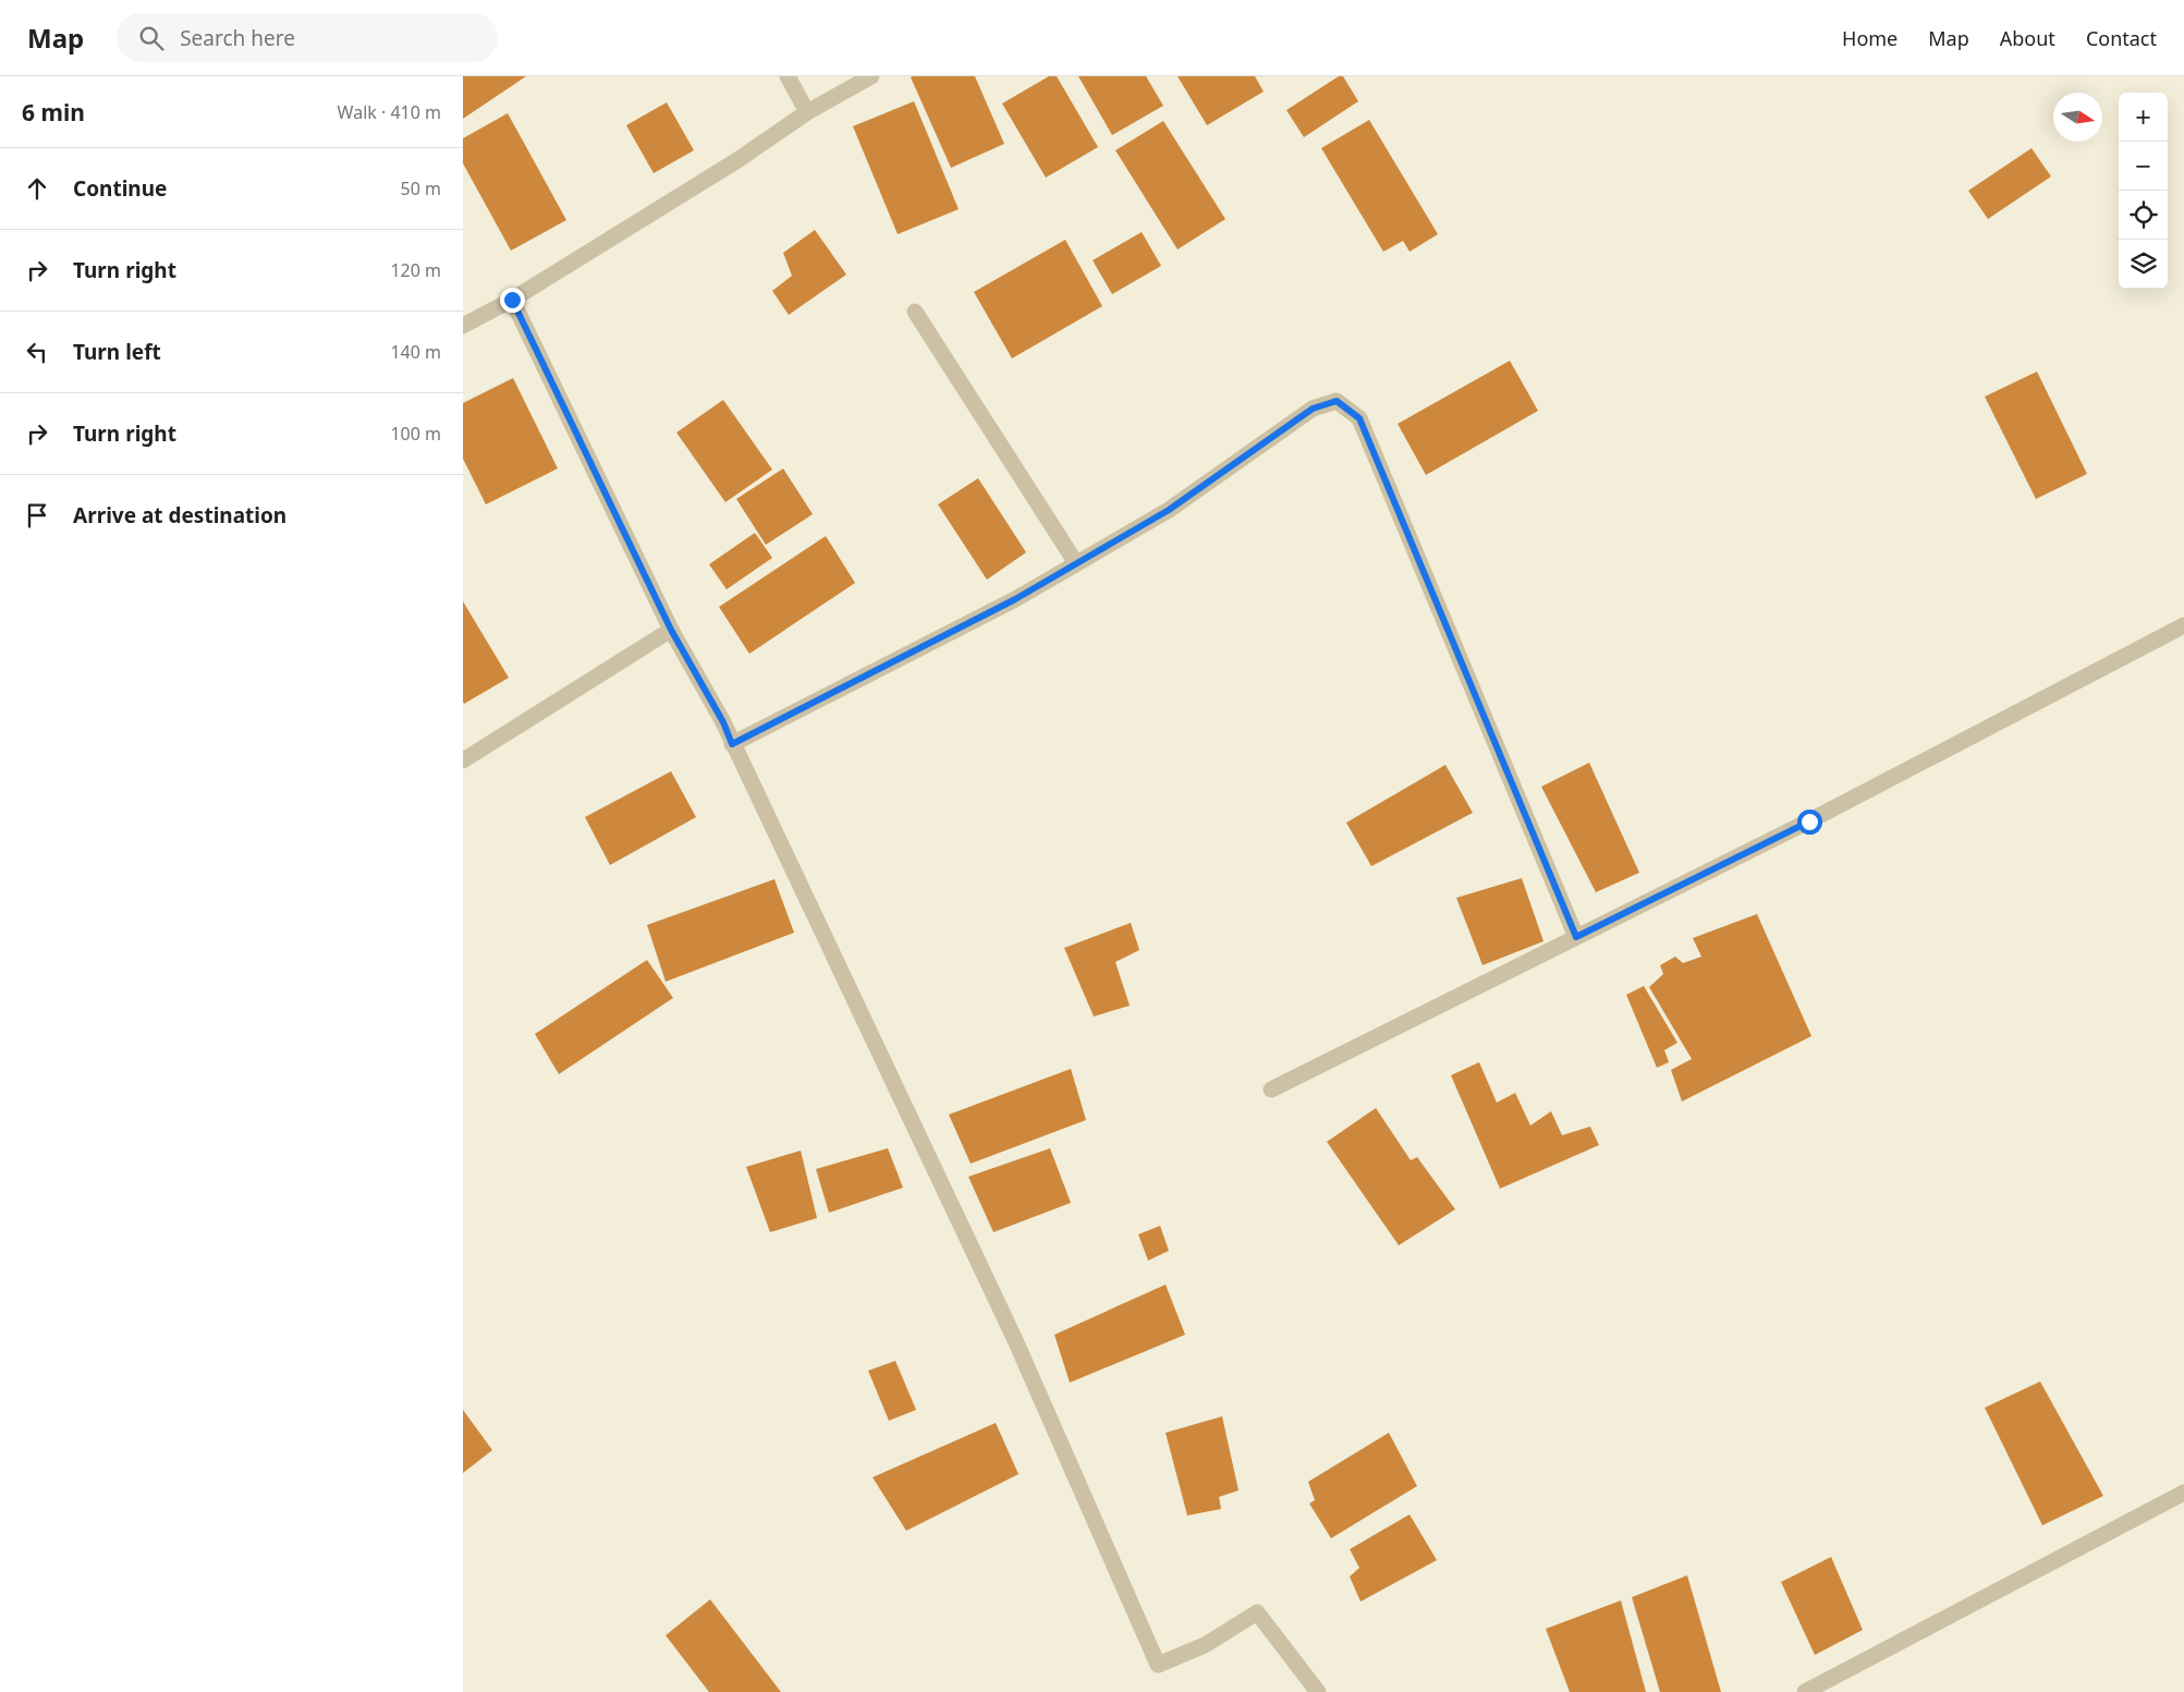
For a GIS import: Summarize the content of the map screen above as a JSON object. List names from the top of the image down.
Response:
{
  "north": "right",
  "page": {
    "header": "Map",
    "search": "Search here",
    "nav": [
      "Home",
      "Map",
      "About",
      "Contact"
    ],
    "heading": ["6 min", "Walk · 410 m"],
    "map_buttons": ["+", "−"],
    "list": [
      ["Continue", "50 m"],
      ["Turn right", "120 m"],
      ["Turn left", "140 m"],
      ["Turn right", "100 m"],
      "Arrive at destination"
    ]
  }
}
